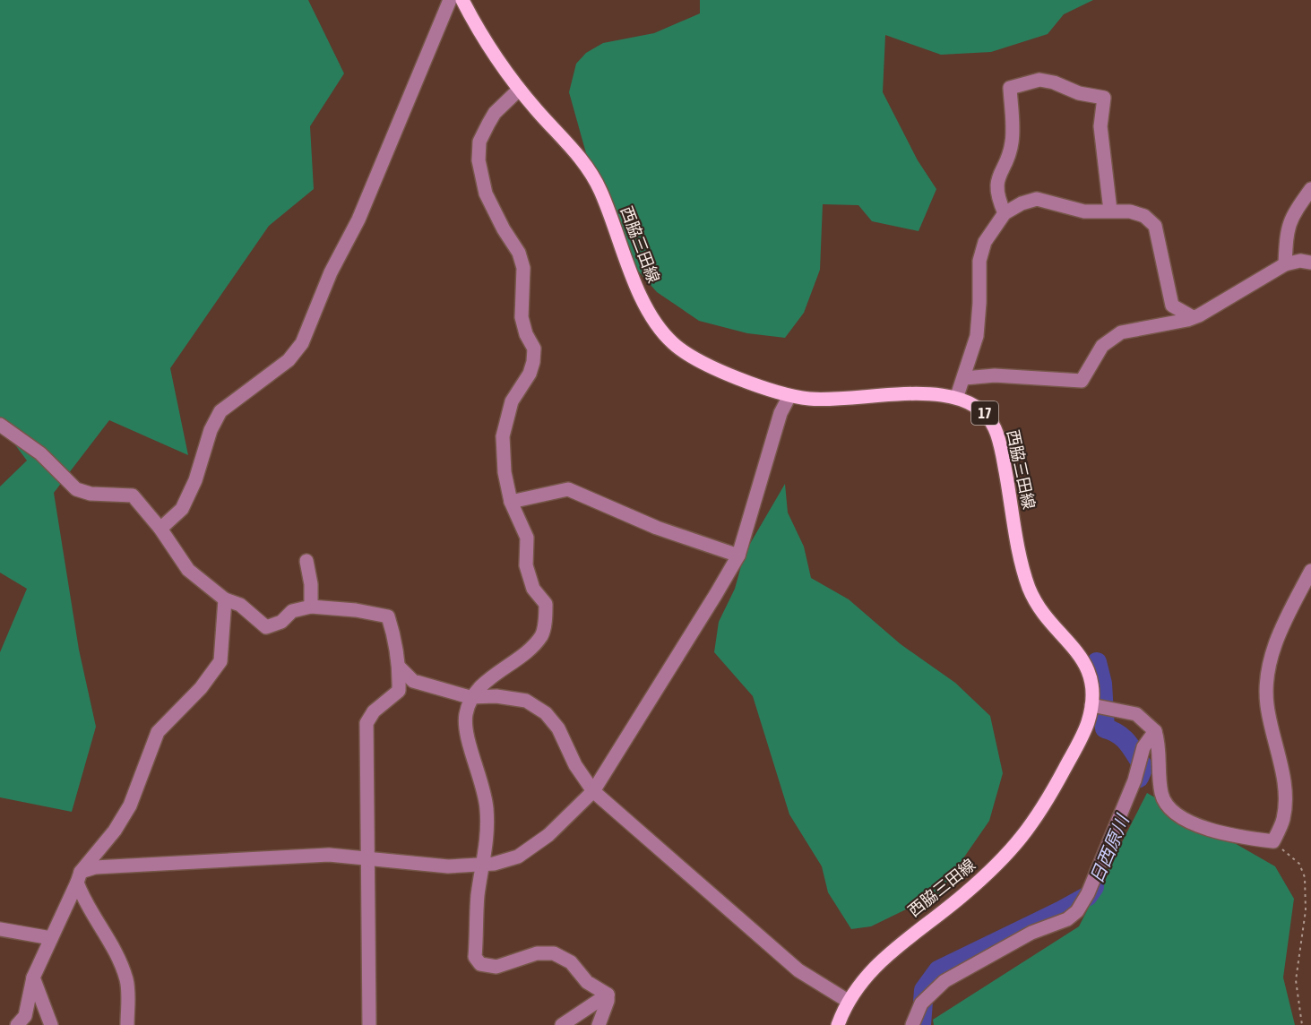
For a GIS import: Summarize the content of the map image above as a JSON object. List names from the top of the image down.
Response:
{
  "streets": {
    "main road": ["西脇三田線", "17"]
  },
  "water": ["日西原川"]
}
